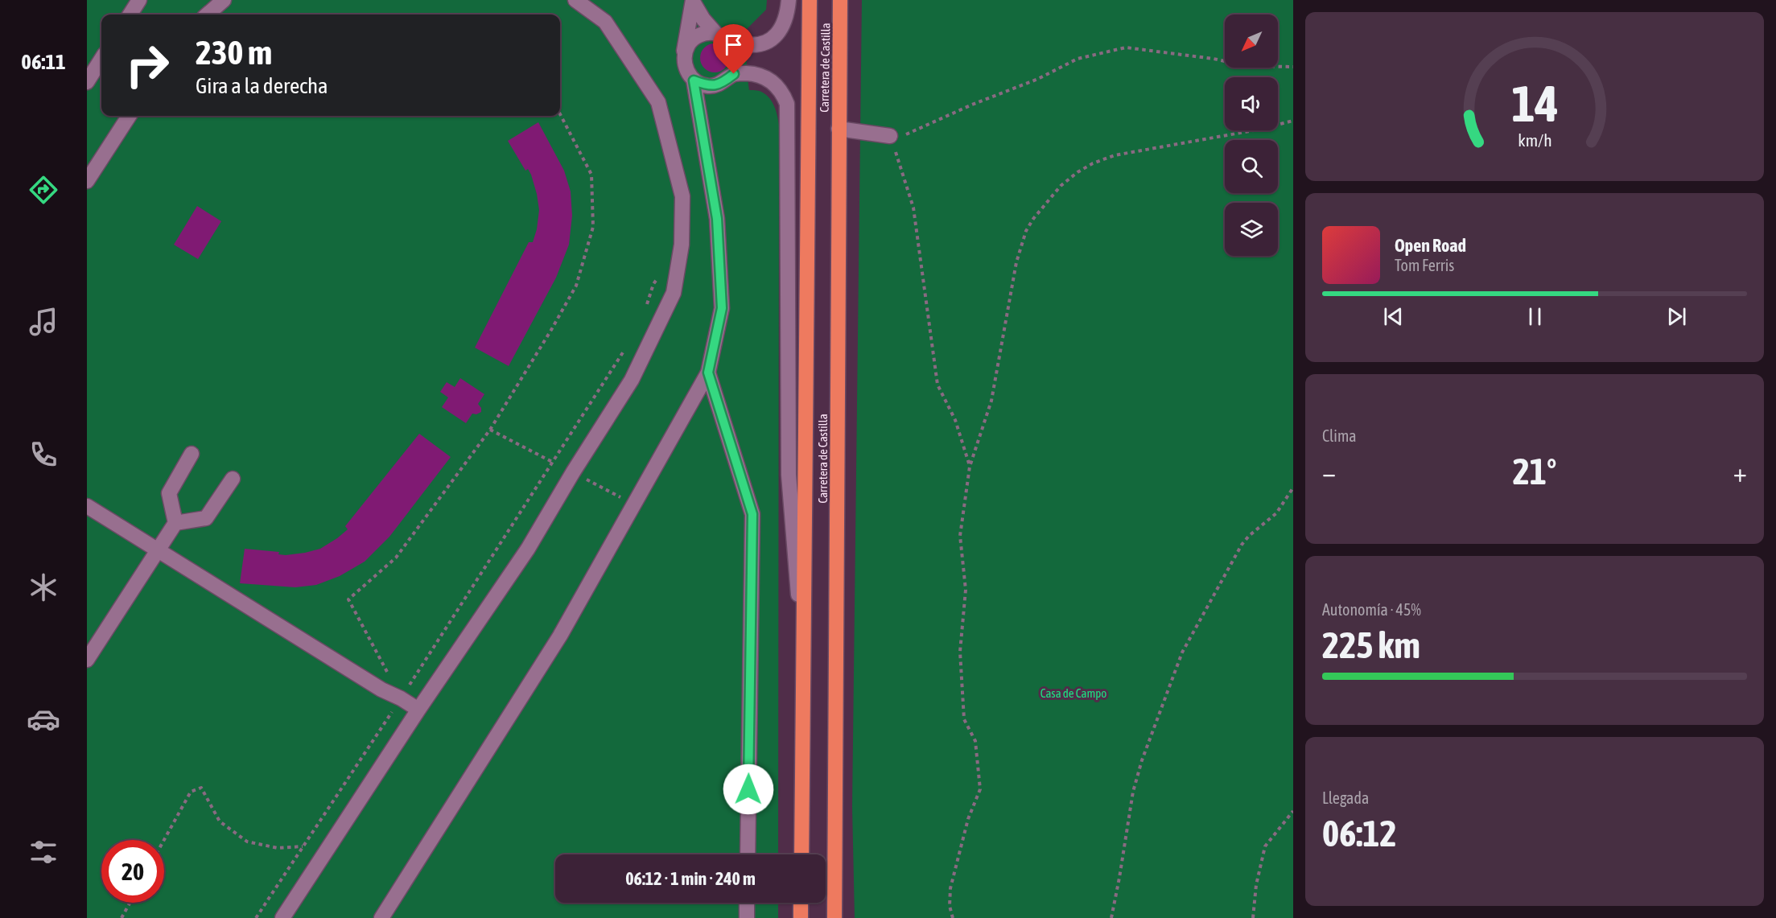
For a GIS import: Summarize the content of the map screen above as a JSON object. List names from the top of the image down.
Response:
{
  "streets": {
    "highway": ["Carretera de Castilla"]
  },
  "parks": ["Casa de Campo"],
  "north": "bottom left",
  "page": {
    "tabs": "06:11",
    "turn": ["230 m", "Gira a la derecha"],
    "song": ["Open Road", "Tom Ferris"],
    "tile": [
      "Clima",
      ["Autonomía · 45%", "225 km"],
      ["Llegada", "06:12"]
    ],
    "heat": ["−", "21°", "+"],
    "limit": "20",
    "trip": "06:12 · 1 min · 240 m",
    "gauge": ["14", "km/h"]
  }
}
